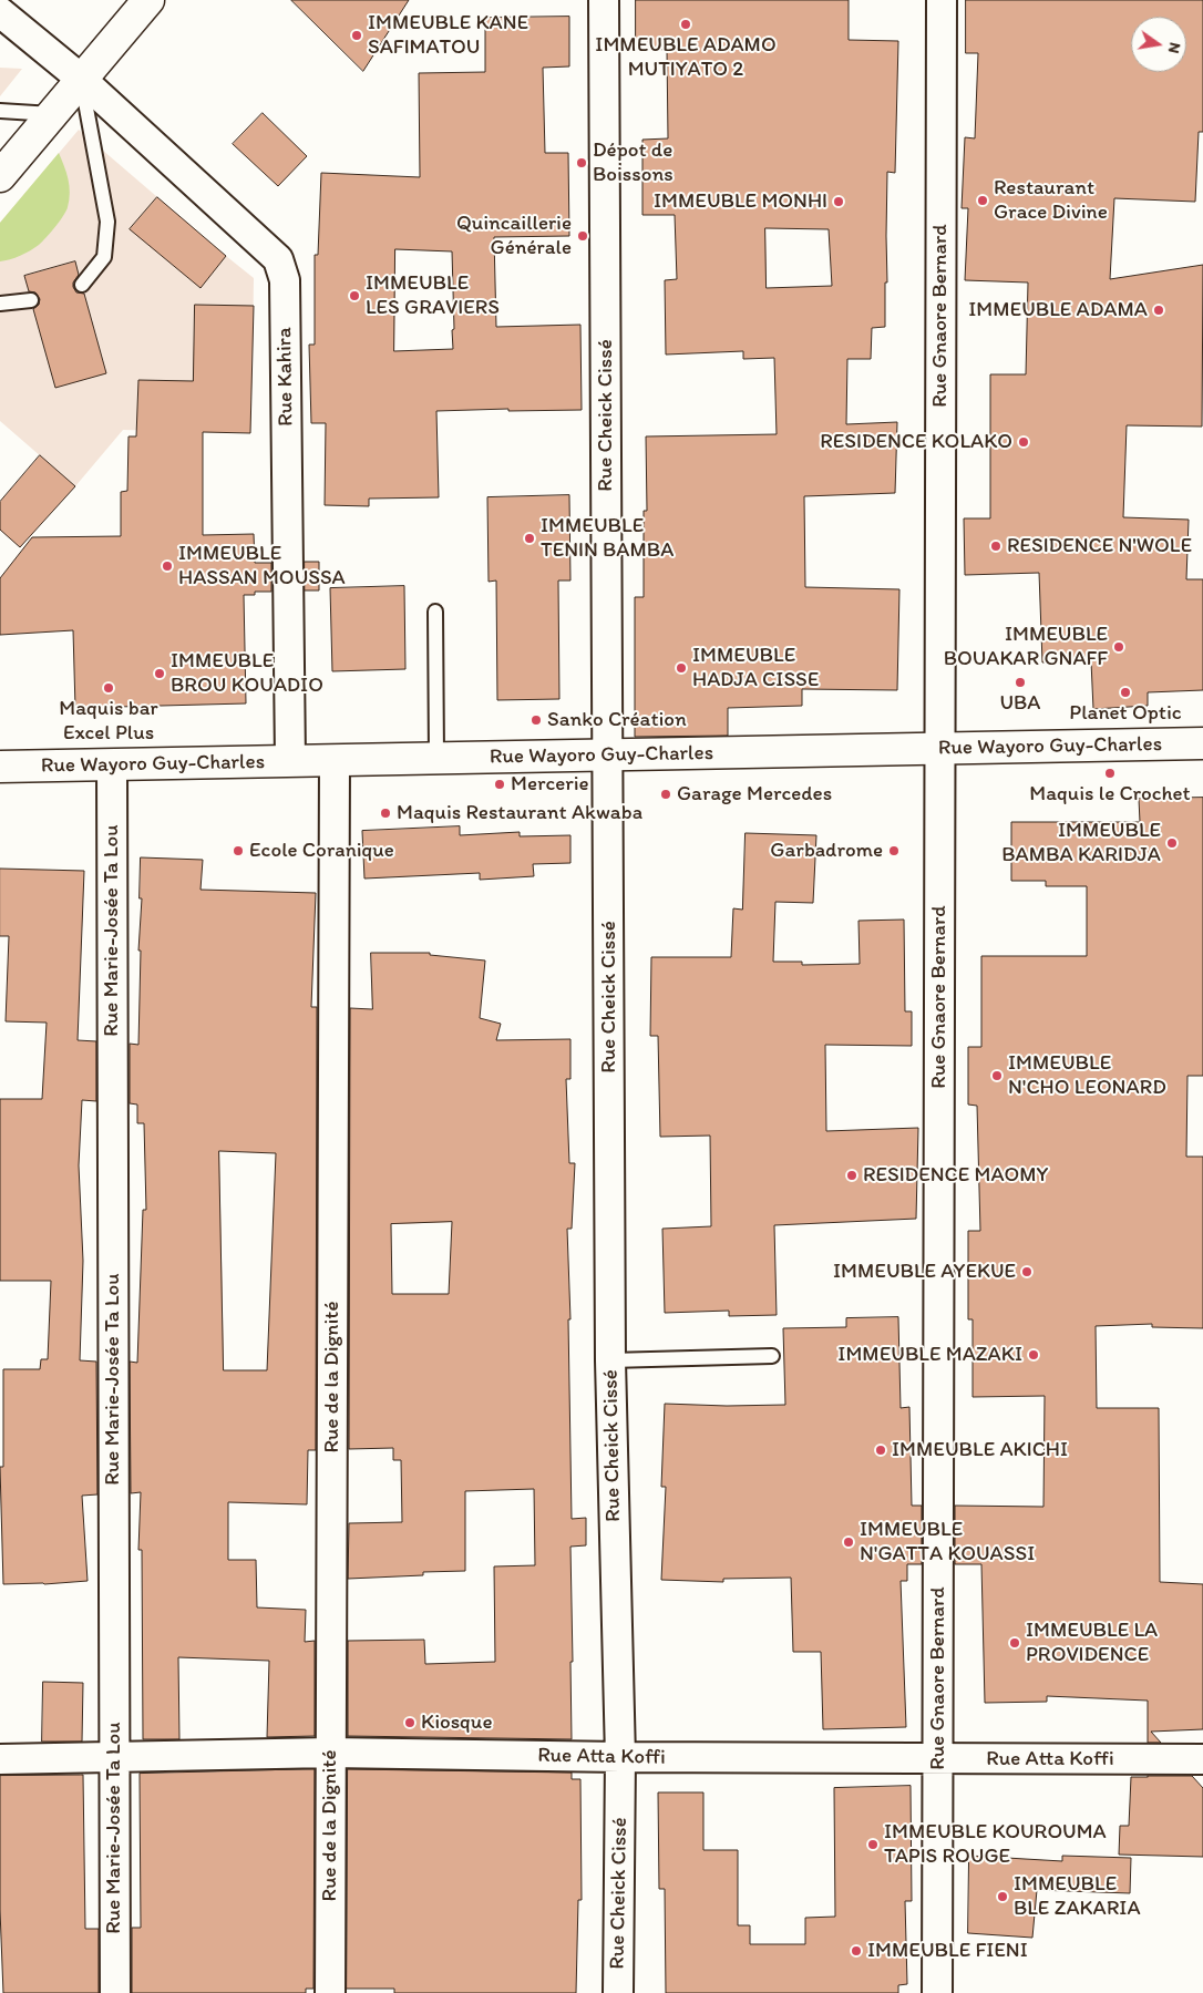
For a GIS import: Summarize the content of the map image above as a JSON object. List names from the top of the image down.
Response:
{
  "streets": {
    "street": [
      "Rue Gnaore Bernard",
      "Rue Kahira",
      "Rue Cheick Cissé",
      "Rue Wayoro Guy-Charles",
      "Rue Marie-Josée Ta Lou",
      "Rue de la Dignité",
      "Rue Atta Koffi"
    ]
  },
  "crossings": [
    ["Rue Gnaore Bernard", "Rue Wayoro Guy-Charles"],
    ["Rue Gnaore Bernard", "Rue Atta Koffi"],
    ["Rue Kahira", "Rue Wayoro Guy-Charles"],
    ["Rue Cheick Cissé", "Rue Wayoro Guy-Charles"],
    ["Rue Cheick Cissé", "Rue Atta Koffi"],
    ["Rue Wayoro Guy-Charles", "Rue Marie-Josée Ta Lou"],
    ["Rue Wayoro Guy-Charles", "Rue de la Dignité"],
    ["Rue Marie-Josée Ta Lou", "Rue Atta Koffi"],
    ["Rue de la Dignité", "Rue Atta Koffi"]
  ],
  "places": [
    "IMMEUBLE ADAMO MUTIYATO 2",
    "IMMEUBLE KANE SAFIMATOU",
    "Dépot de Boissons",
    "Restaurant Grace Divine",
    "IMMEUBLE MONHI",
    "Quincaillerie Générale",
    "IMMEUBLE LES GRAVIERS",
    "IMMEUBLE ADAMA",
    "RESIDENCE KOLAKO",
    "IMMEUBLE TENIN BAMBA",
    "RESIDENCE N'WOLE",
    "IMMEUBLE HASSAN MOUSSA",
    "IMMEUBLE BOUAKAR GNAFF",
    "IMMEUBLE HADJA CISSE",
    "IMMEUBLE BROU KOUADIO",
    "UBA",
    "Maquis bar Excel Plus",
    "Planet Optic",
    "Sanko Création",
    "Maquis le Crochet",
    "Mercerie",
    "Garage Mercedes",
    "Maquis Restaurant Akwaba",
    "IMMEUBLE BAMBA KARIDJA",
    "Ecole Coranique",
    "Garbadrome",
    "IMMEUBLE N'CHO LEONARD",
    "RESIDENCE MAOMY",
    "IMMEUBLE AYEKUE",
    "IMMEUBLE MAZAKI",
    "IMMEUBLE AKICHI",
    "IMMEUBLE N'GATTA KOUASSI",
    "IMMEUBLE LA PROVIDENCE",
    "Kiosque",
    "IMMEUBLE KOUROUMA TAPIS ROUGE",
    "IMMEUBLE BLE ZAKARIA",
    "IMMEUBLE FIENI"
  ],
  "north": "right"
}
